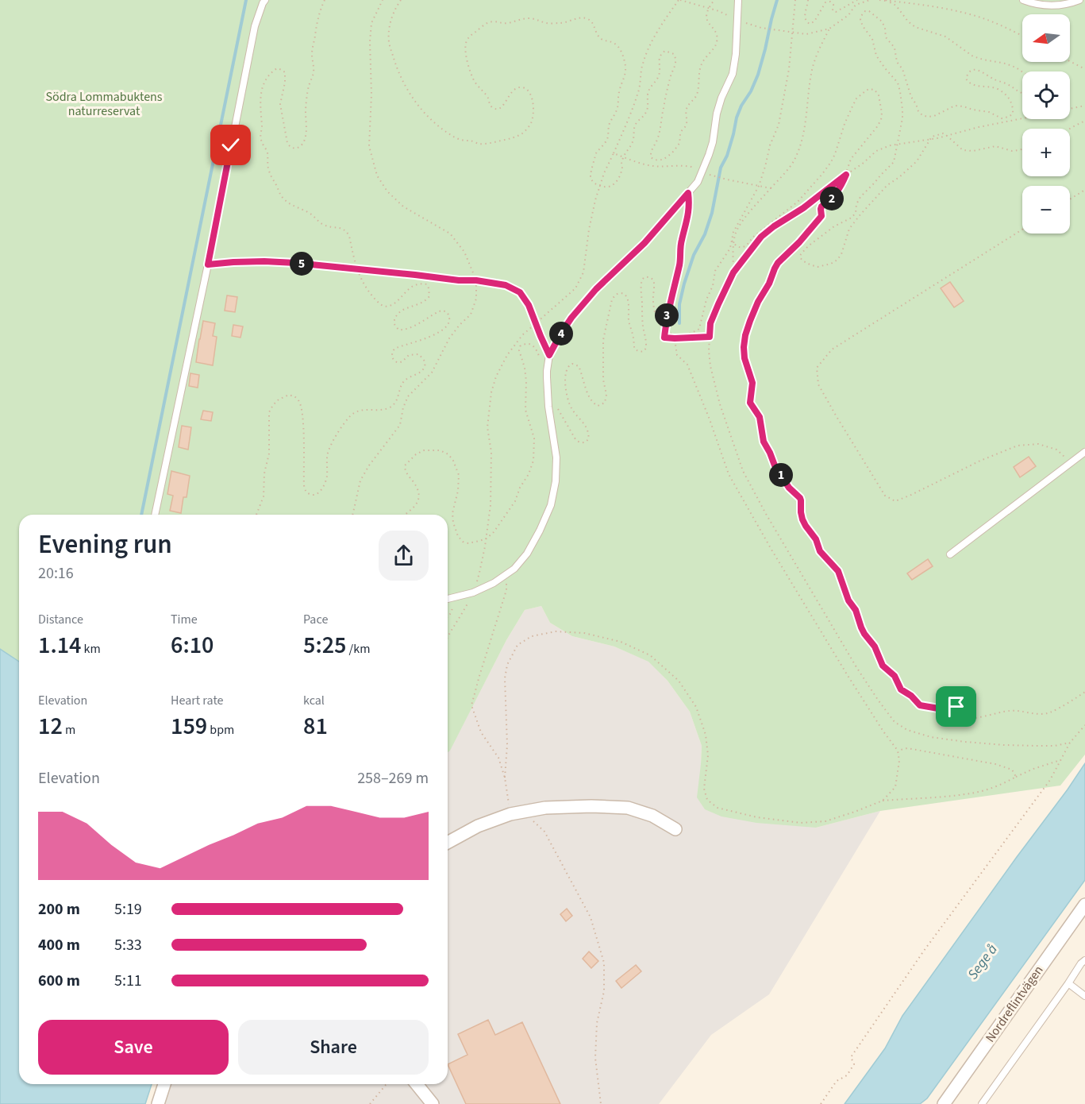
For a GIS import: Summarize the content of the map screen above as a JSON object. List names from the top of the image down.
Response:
{
  "streets": {
    "street": ["Nordreflintvägen"]
  },
  "water": ["Sege å"],
  "parks": ["Södra Lommabuktens naturreservat"],
  "north": "left",
  "page": {
    "map_buttons": ["+", "−"],
    "pins": [
      "2",
      "5",
      "3",
      "4",
      "1"
    ],
    "heading": ["Evening run", "20:16"],
    "stats": [
      ["Distance", "1.14 km"],
      ["Time", "6:10"],
      ["Pace", "5:25 /km"],
      ["Elevation", "12 m"],
      ["Heart rate", "159 bpm"],
      ["kcal", "81"]
    ],
    "chart": ["Elevation", "258–269 m"],
    "list": [
      {
        "name": "200 m",
        "note": "5:19"
      },
      {
        "name": "400 m",
        "note": "5:33"
      },
      {
        "name": "600 m",
        "note": "5:11"
      }
    ],
    "buttons": ["Save", "Share"]
  }
}
